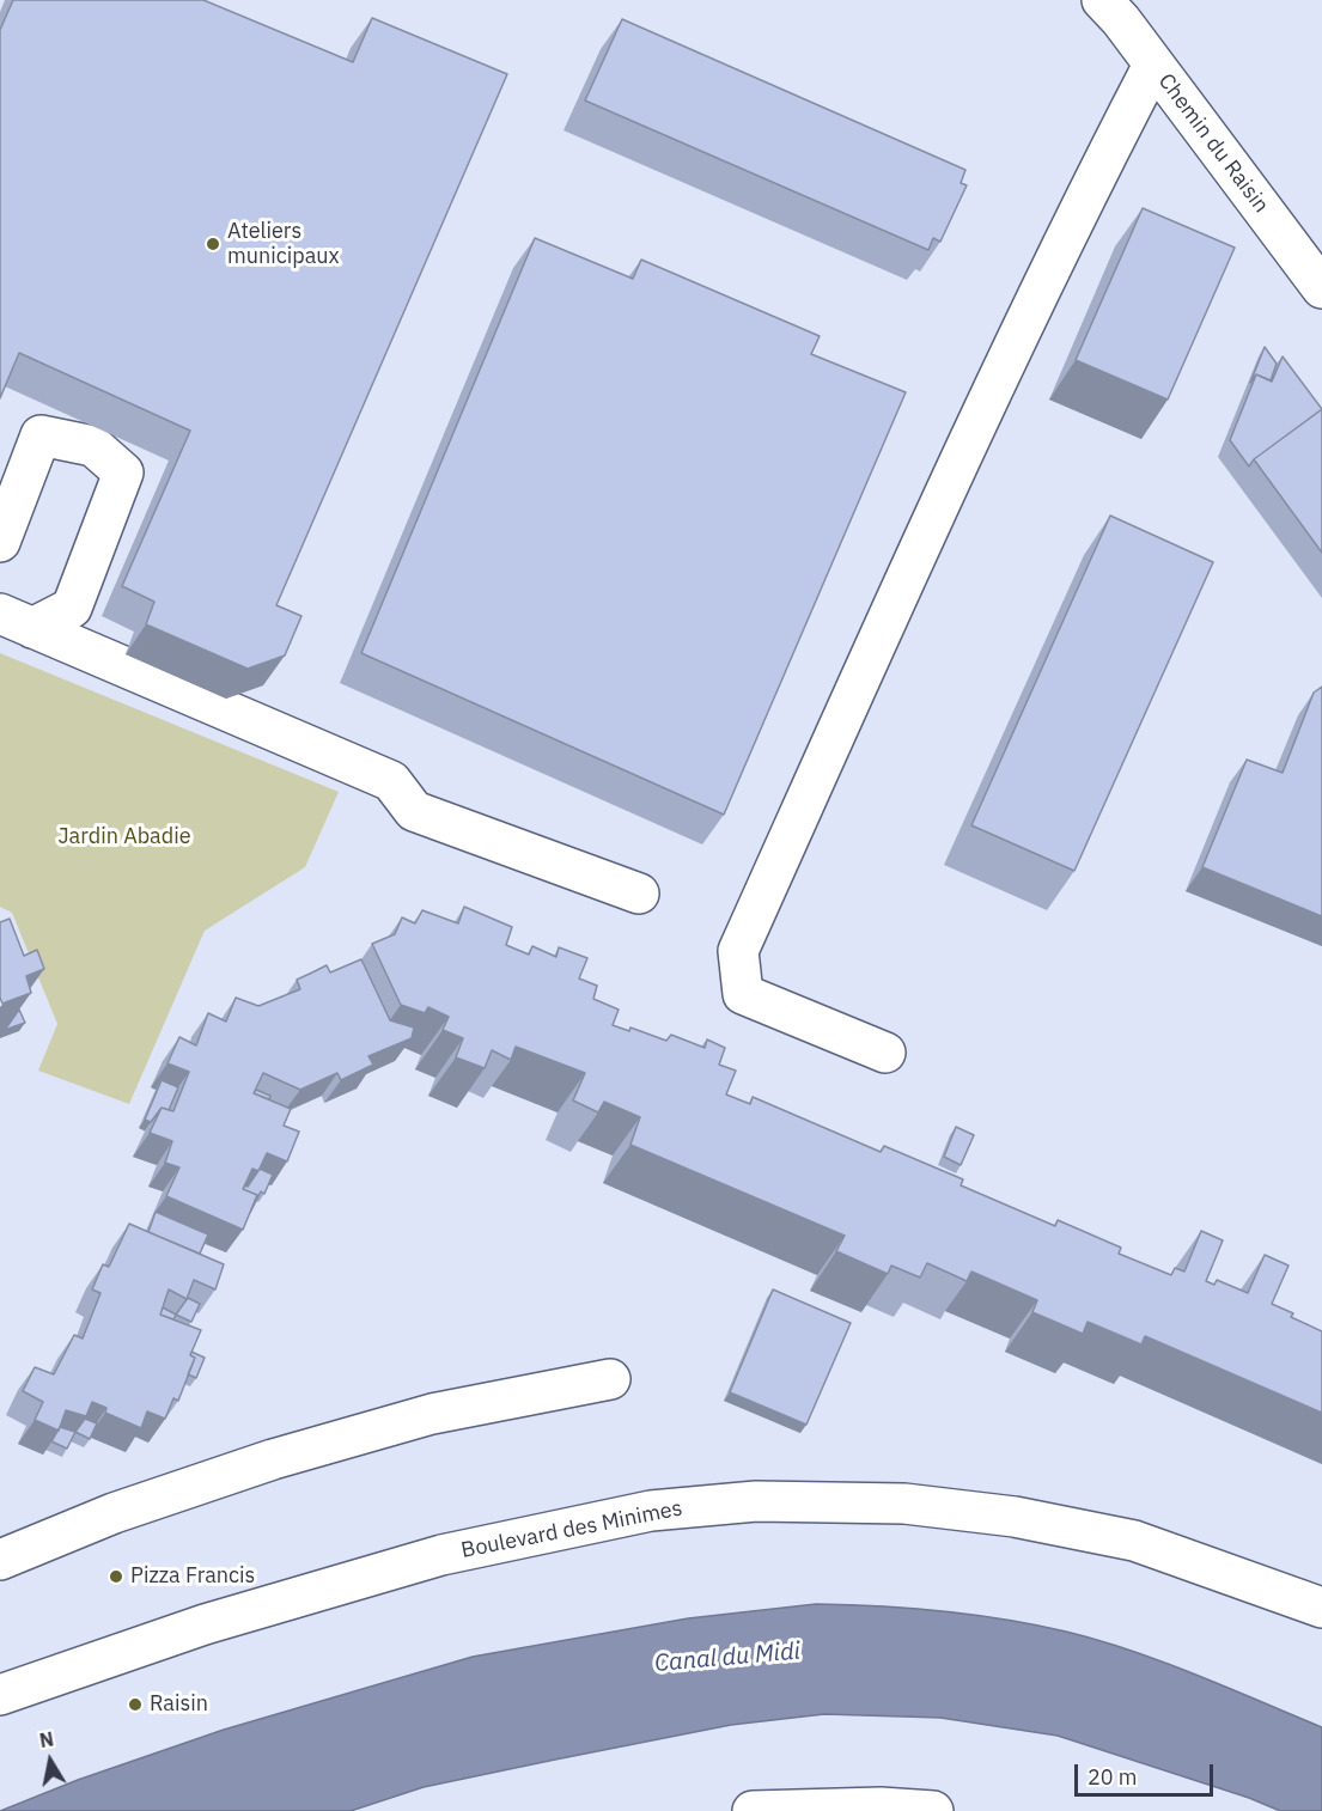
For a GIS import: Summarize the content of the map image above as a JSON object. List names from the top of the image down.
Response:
{
  "streets": {
    "main road": ["Chemin du Raisin", "Boulevard des Minimes"]
  },
  "water": ["Canal du Midi"],
  "parks": ["Jardin Abadie"],
  "places": ["Ateliers municipaux", "Pizza Francis", "Raisin"],
  "scale_bar": "20 m",
  "north": "top"
}
